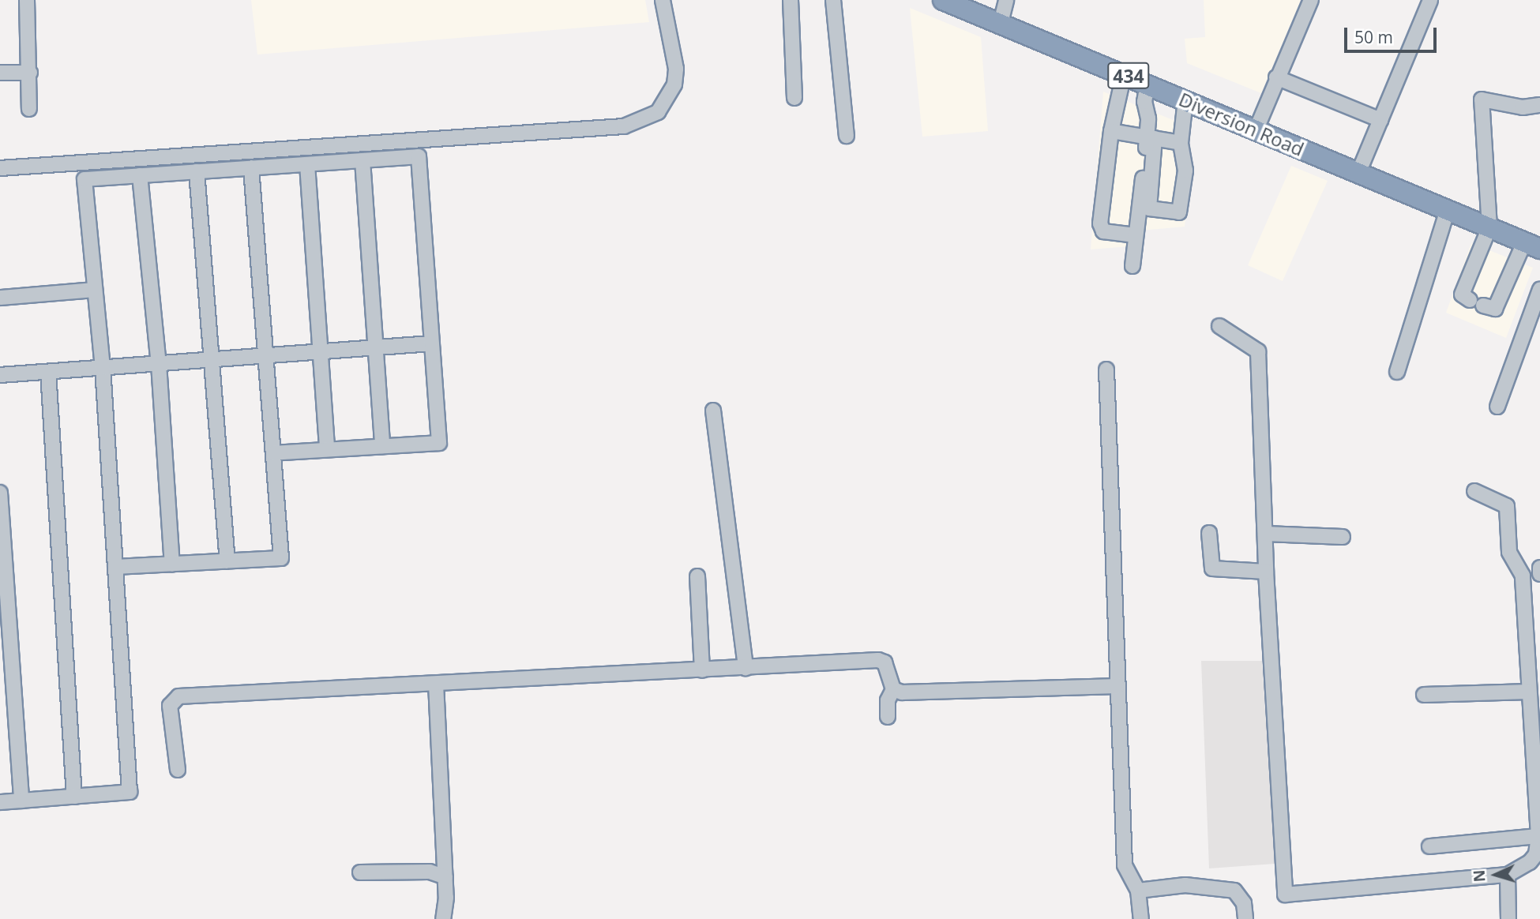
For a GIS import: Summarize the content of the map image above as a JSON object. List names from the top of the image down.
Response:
{
  "streets": {
    "highway": ["434", "Diversion Road"]
  },
  "scale_bar": "50 m",
  "north": "left"
}
